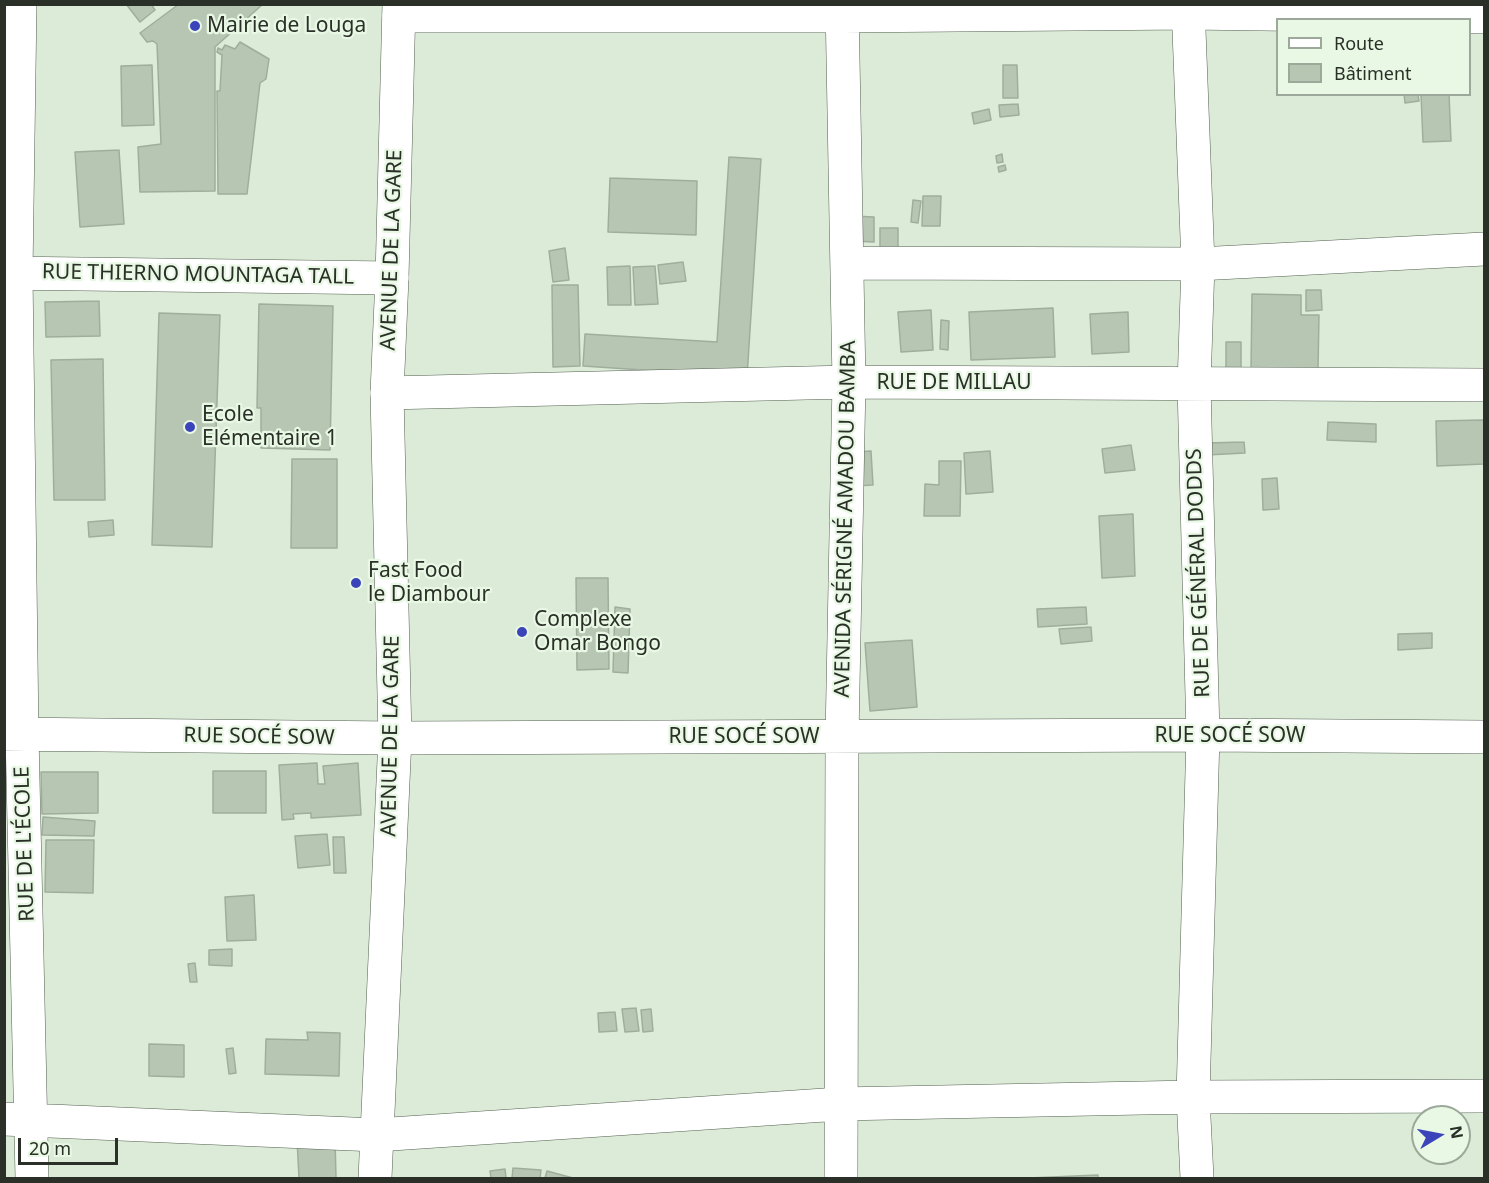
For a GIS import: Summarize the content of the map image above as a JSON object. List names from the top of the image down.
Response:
{
  "streets": {
    "street": [
      "AVENUE DE LA GARE",
      "RUE THIERNO MOUNTAGA TALL",
      "RUE DE MILLAU",
      "AVENIDA SÉRIGNÉ AMADOU BAMBA",
      "RUE DE GÉNÉRAL DODDS",
      "RUE SOCÉ SOW",
      "RUE DE L'ÉCOLE"
    ]
  },
  "crossings": [
    ["AVENUE DE LA GARE", "RUE THIERNO MOUNTAGA TALL"],
    ["AVENUE DE LA GARE", "RUE DE MILLAU"],
    ["AVENUE DE LA GARE", "RUE SOCÉ SOW"],
    ["RUE THIERNO MOUNTAGA TALL", "RUE DE L'ÉCOLE"],
    ["RUE DE MILLAU", "AVENIDA SÉRIGNÉ AMADOU BAMBA"],
    ["RUE DE MILLAU", "RUE DE GÉNÉRAL DODDS"],
    ["AVENIDA SÉRIGNÉ AMADOU BAMBA", "RUE SOCÉ SOW"],
    ["RUE DE GÉNÉRAL DODDS", "RUE SOCÉ SOW"],
    ["RUE SOCÉ SOW", "RUE DE L'ÉCOLE"]
  ],
  "places": [
    "Mairie de Louga",
    "Ecole Elémentaire 1",
    "Fast Food le Diambour",
    "Complexe Omar Bongo"
  ],
  "legend": ["Route", "Bâtiment"],
  "scale_bar": "20 m",
  "north": "right"
}
